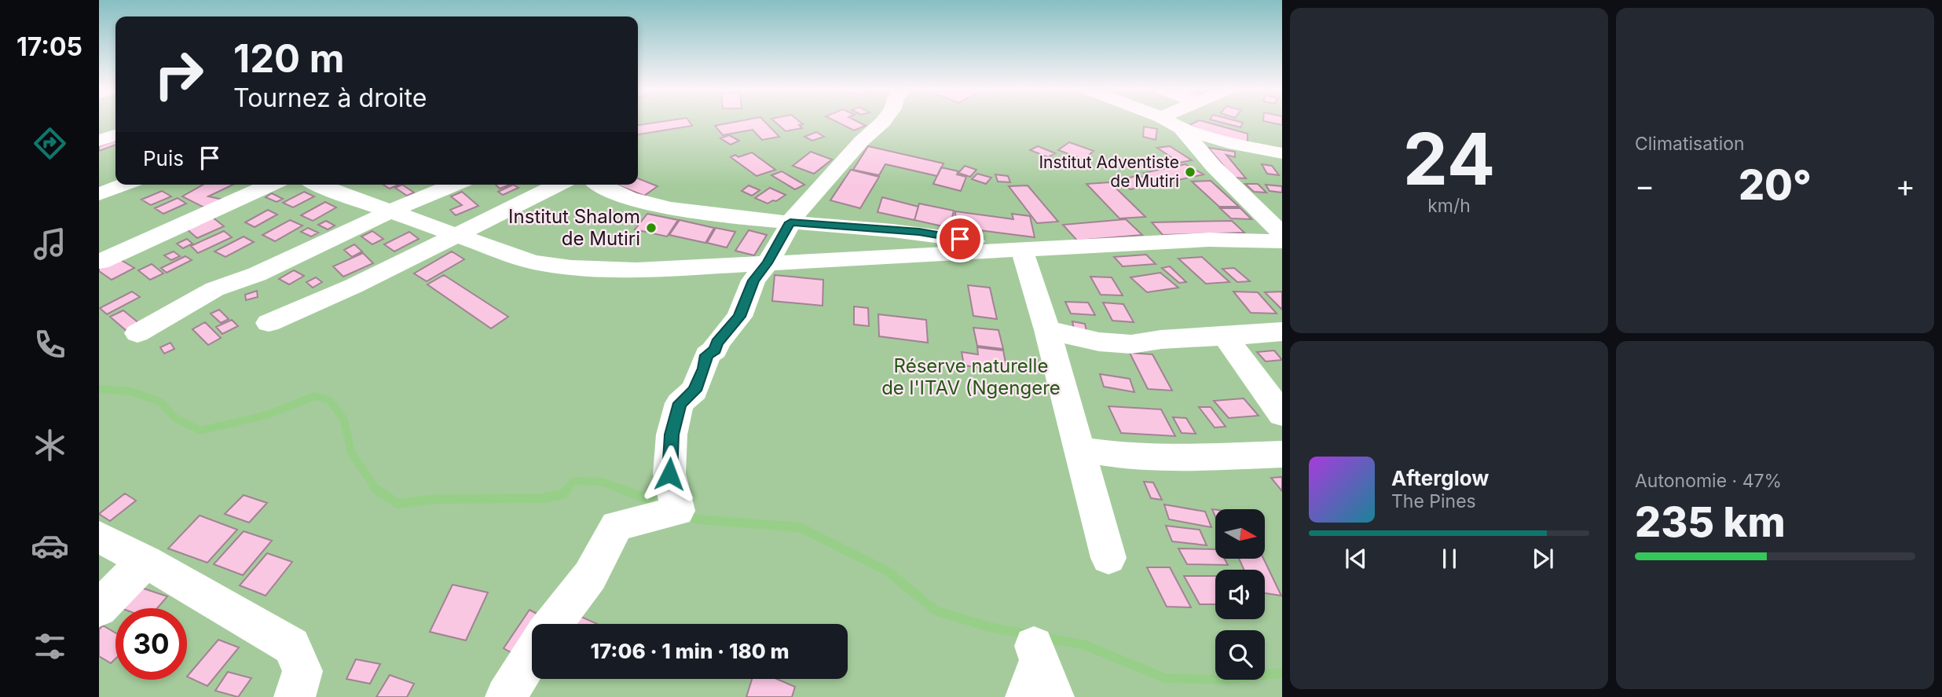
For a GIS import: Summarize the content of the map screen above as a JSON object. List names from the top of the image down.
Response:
{
  "parks": ["Réserve naturelle de l'ITAV (Ngengere"],
  "places": ["Institut Adventiste de Mutiri", "Institut Shalom de Mutiri"],
  "north": "right",
  "page": {
    "tabs": "17:05",
    "tile": [
      ["24", "km/h"],
      "Climatisation",
      ["Autonomie · 47%", "235 km"]
    ],
    "turn": ["120 m", "Tournez à droite"],
    "then": "Puis",
    "heat": ["−", "20°", "+"],
    "song": ["Afterglow", "The Pines"],
    "limit": "30",
    "trip": "17:06 · 1 min · 180 m"
  }
}
